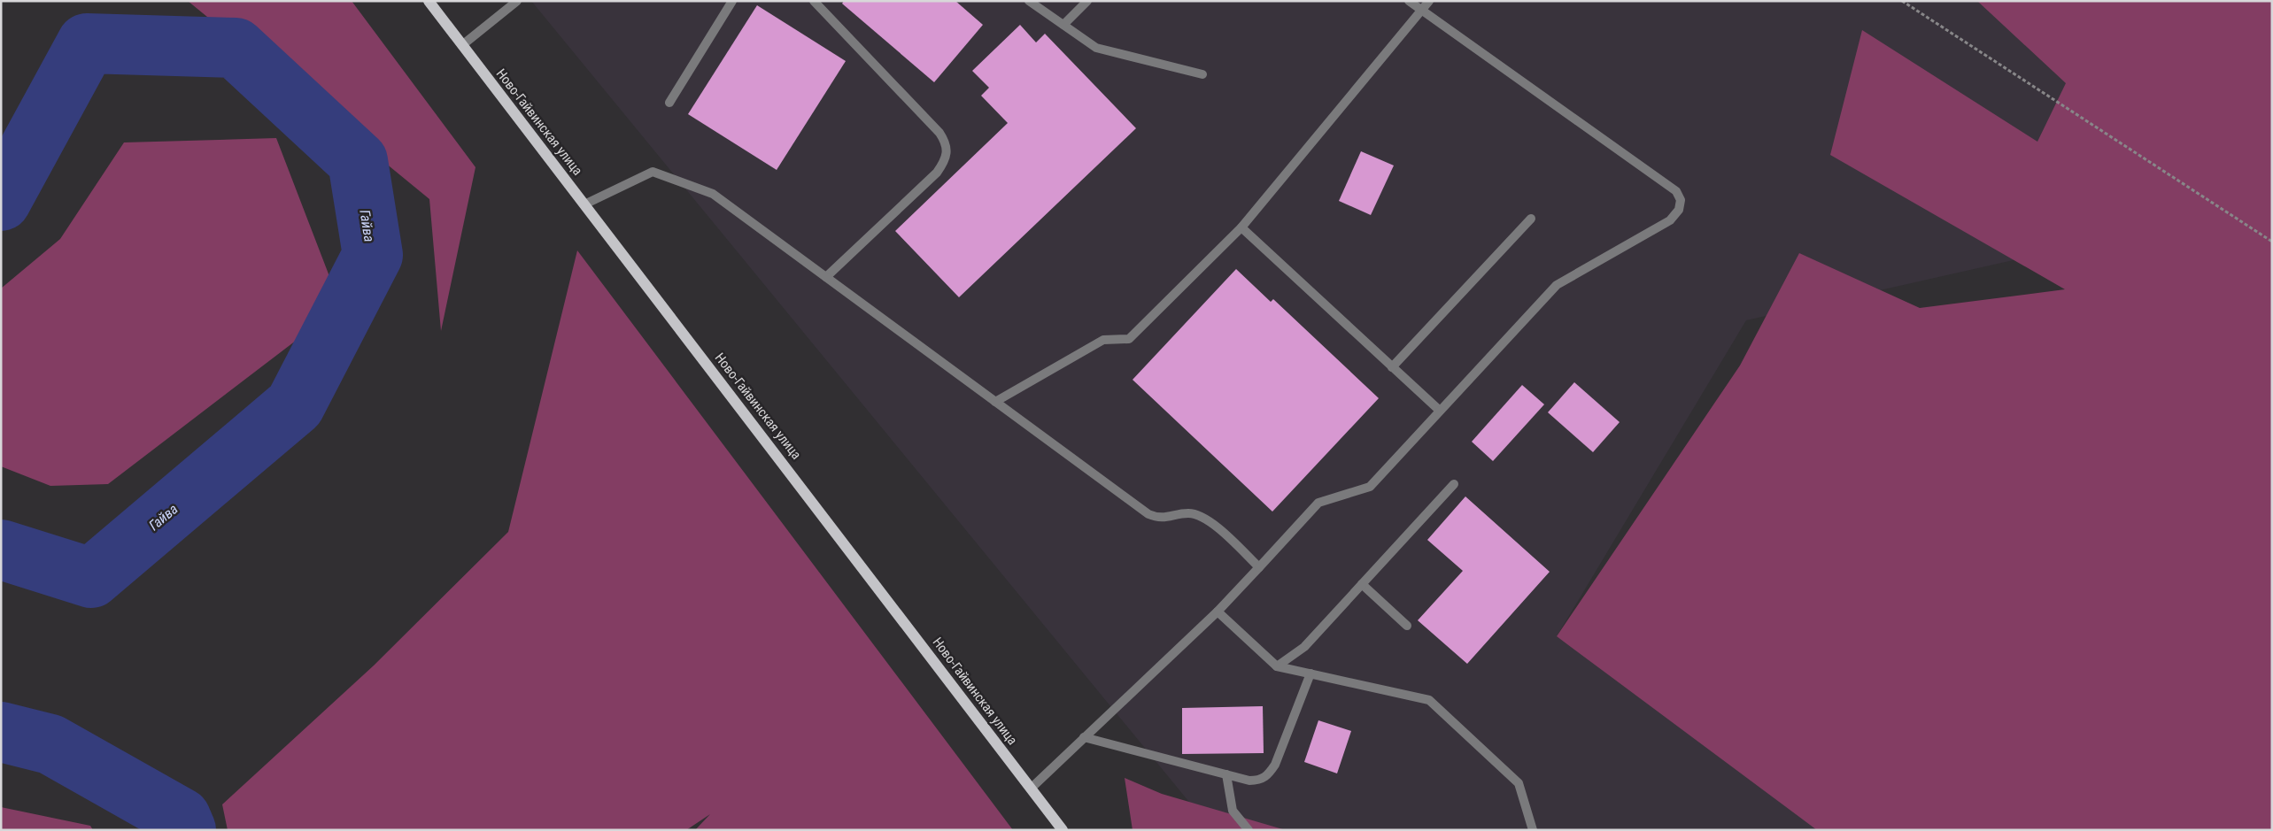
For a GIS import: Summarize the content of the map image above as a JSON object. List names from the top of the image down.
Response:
{
  "streets": {
    "main road": ["Ново-Гайвинская улица"]
  },
  "water": ["Гайва"]
}
